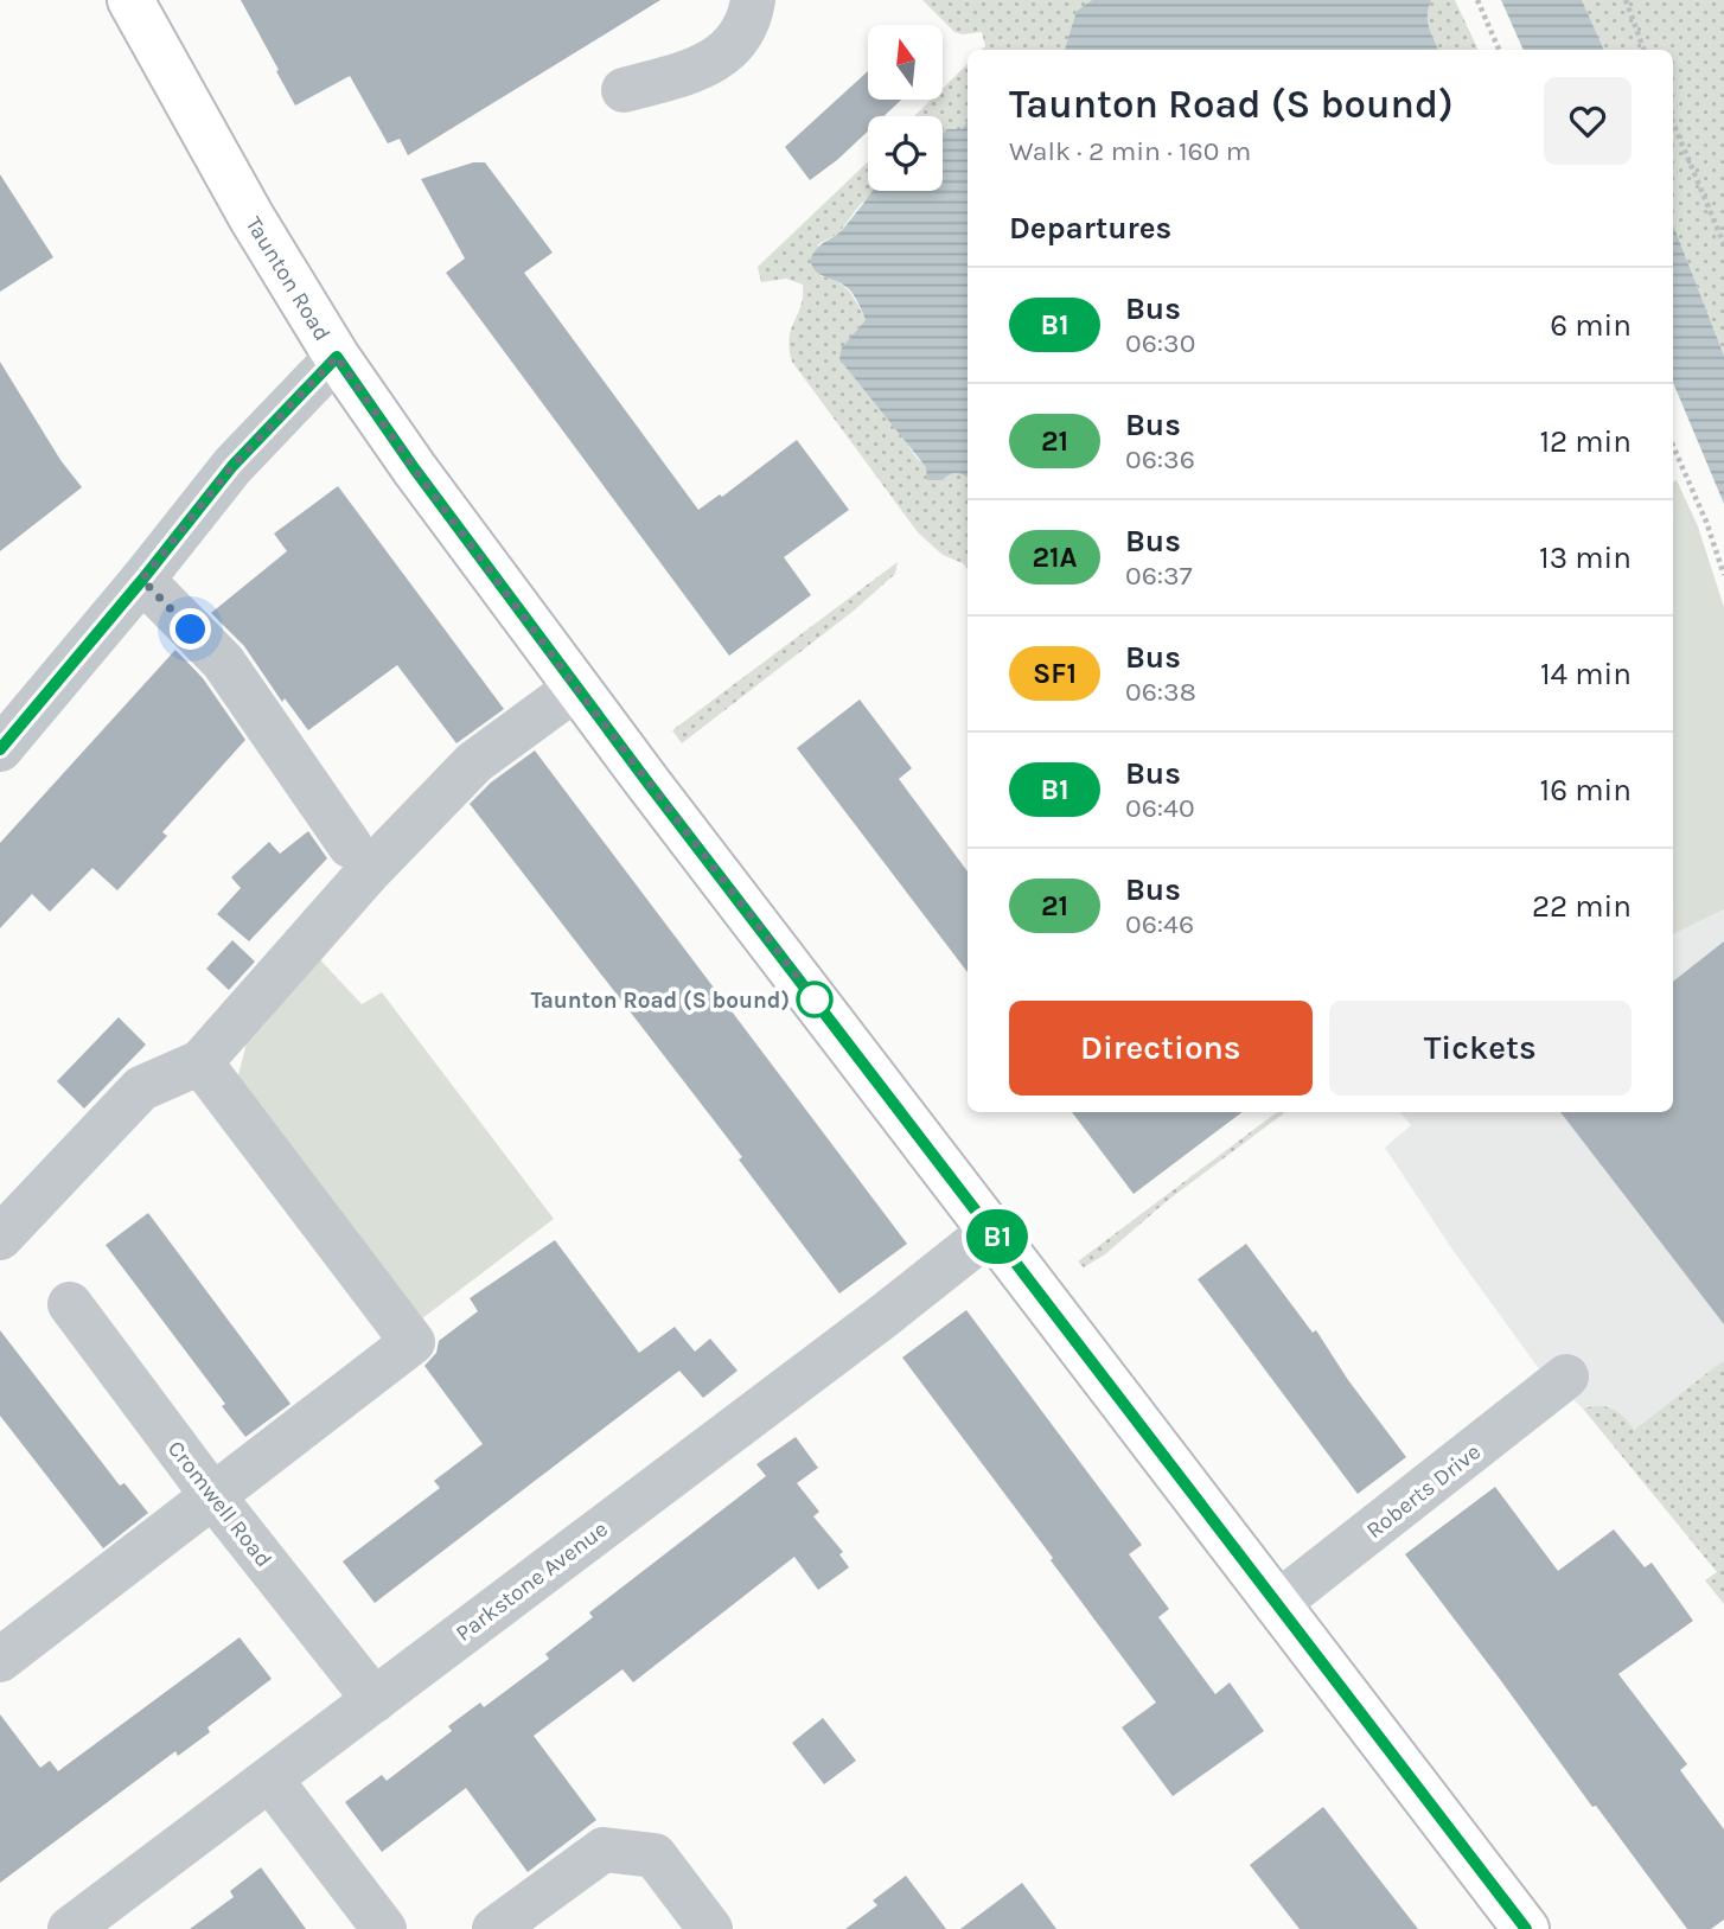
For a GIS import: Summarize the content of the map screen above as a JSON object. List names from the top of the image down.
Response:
{
  "streets": {
    "main road": ["Taunton Road"],
    "street": ["Roberts Drive", "Cromwell Road", "Parkstone Avenue"]
  },
  "crossings": [
    ["Taunton Road", "Roberts Drive"],
    ["Taunton Road", "Parkstone Avenue"],
    ["Cromwell Road", "Parkstone Avenue"]
  ],
  "places": ["Taunton Road (S bound)"],
  "lines": ["bus line B1"],
  "north": "top",
  "page": {
    "on_map": "B1",
    "heading": [
      ["Taunton Road (S bound)", "Walk · 2 min · 160 m"],
      "Departures"
    ],
    "list": [
      {
        "mark": "B1",
        "name": "Bus",
        "note": "06:30",
        "value": "6 min"
      },
      {
        "mark": "21",
        "name": "Bus",
        "note": "06:36",
        "value": "12 min"
      },
      {
        "mark": "21A",
        "name": "Bus",
        "note": "06:37",
        "value": "13 min"
      },
      {
        "mark": "SF1",
        "name": "Bus",
        "note": "06:38",
        "value": "14 min"
      },
      {
        "mark": "B1",
        "name": "Bus",
        "note": "06:40",
        "value": "16 min"
      },
      {
        "mark": "21",
        "name": "Bus",
        "note": "06:46",
        "value": "22 min"
      }
    ],
    "buttons": ["Directions", "Tickets"]
  }
}
